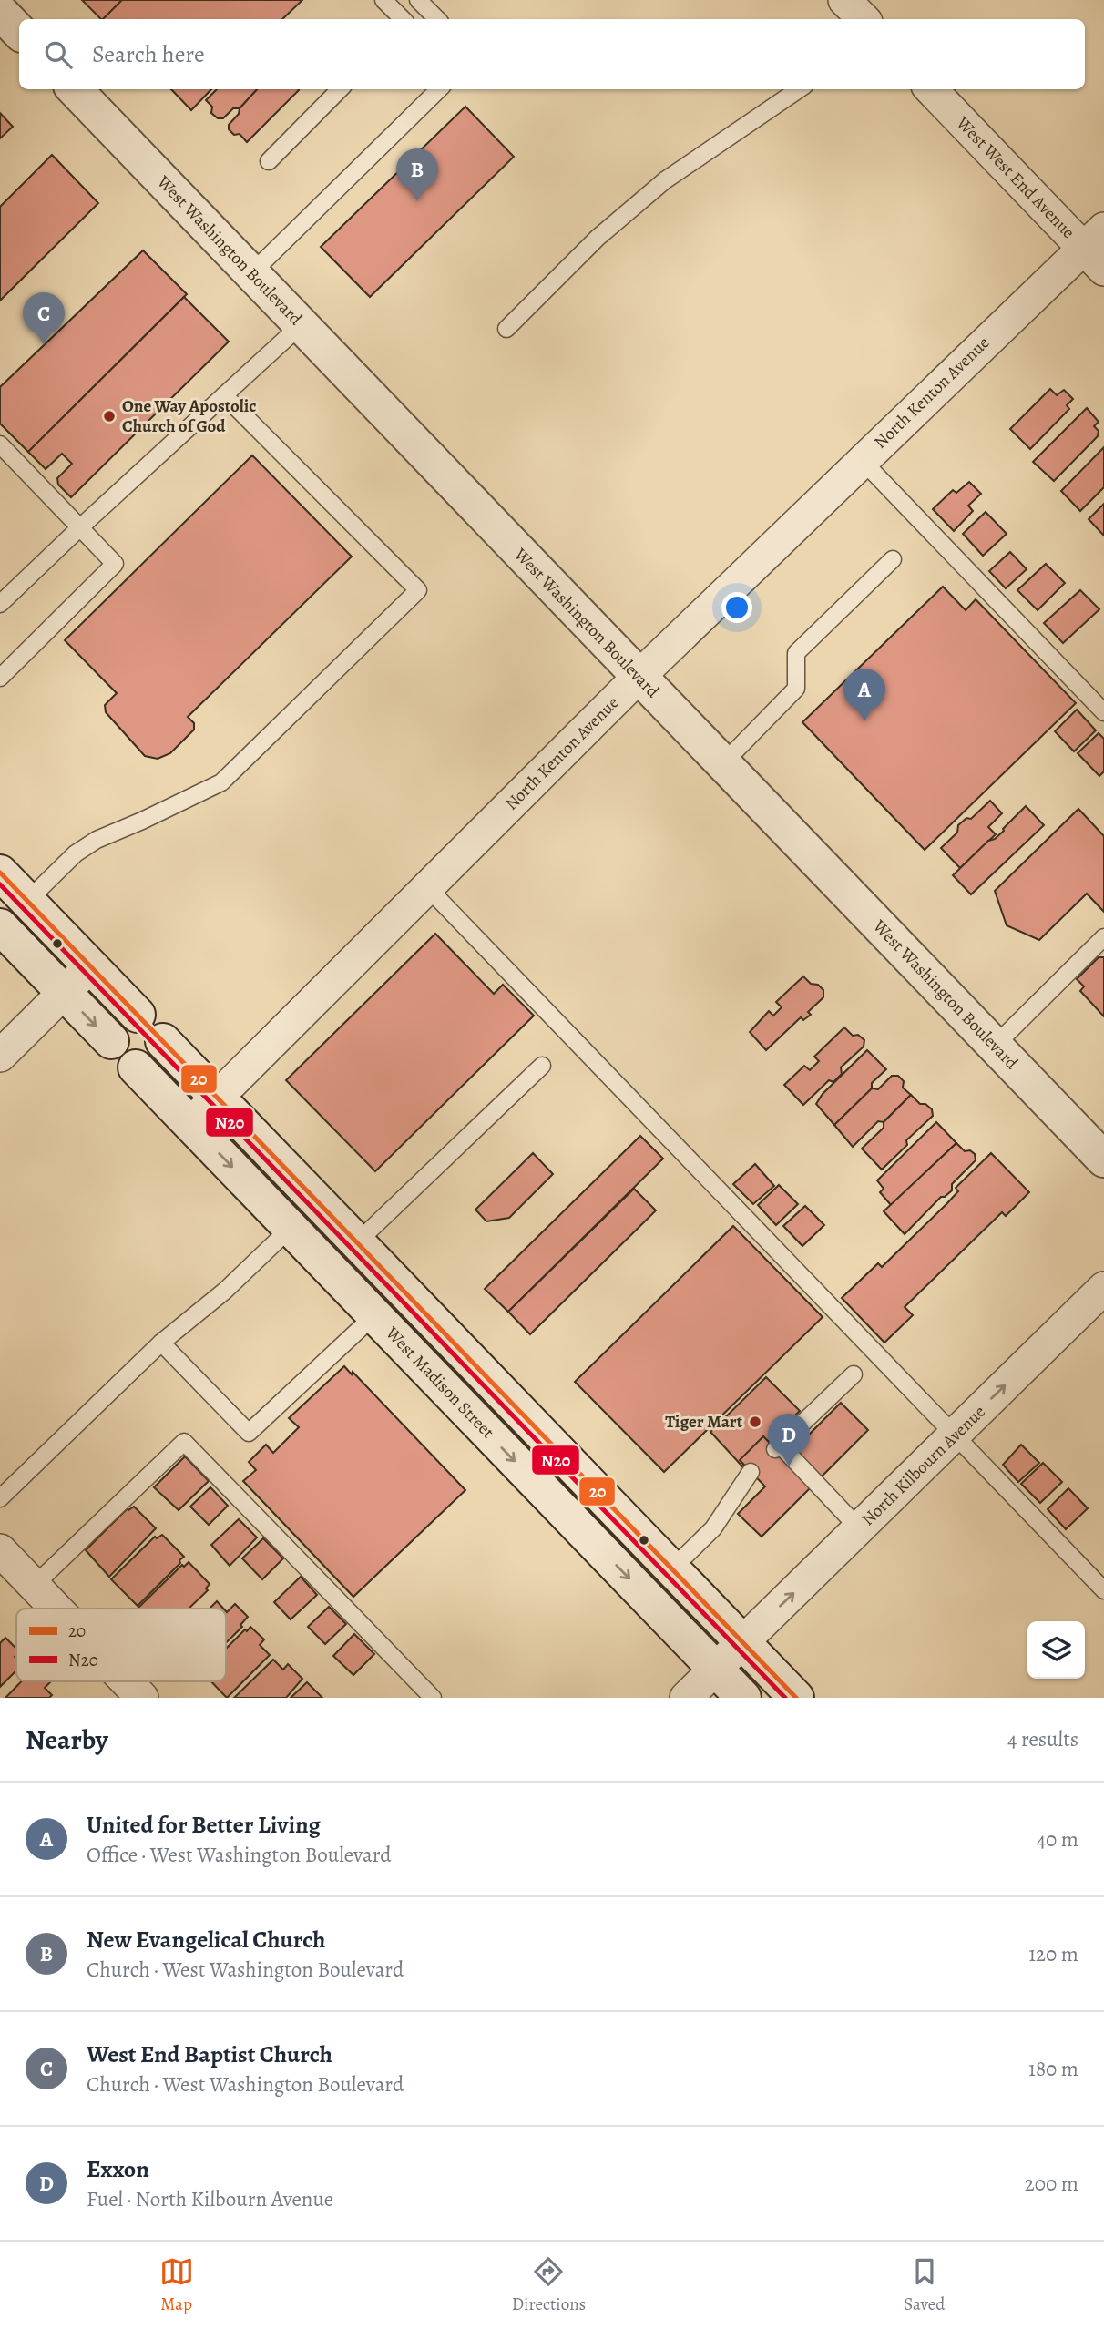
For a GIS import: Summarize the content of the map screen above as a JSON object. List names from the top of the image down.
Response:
{
  "streets": {
    "main road": ["West Washington Boulevard", "West Madison Street"],
    "street": ["West West End Avenue", "North Kenton Avenue", "North Kilbourn Avenue"]
  },
  "crossings": [
    ["West West End Avenue", "North Kenton Avenue"],
    ["West Washington Boulevard", "North Kenton Avenue"],
    ["North Kenton Avenue", "West Madison Street"],
    ["West Madison Street", "North Kilbourn Avenue"]
  ],
  "one_way": ["North Kilbourn Avenue"],
  "places": ["One Way Apostolic Church of God", "Tiger Mart"],
  "lines": ["transit line 20", "transit line N20"],
  "legend": ["20", "N20"],
  "page": {
    "search": "Search here",
    "pins": [
      "B",
      "C",
      "A",
      "D"
    ],
    "heading": ["Nearby", "4 results"],
    "list": [
      {
        "mark": "A",
        "name": "United for Better Living",
        "note": "Office · West Washington Boulevard",
        "value": "40 m"
      },
      {
        "mark": "B",
        "name": "New Evangelical Church",
        "note": "Church · West Washington Boulevard",
        "value": "120 m"
      },
      {
        "mark": "C",
        "name": "West End Baptist Church",
        "note": "Church · West Washington Boulevard",
        "value": "180 m"
      },
      {
        "mark": "D",
        "name": "Exxon",
        "note": "Fuel · North Kilbourn Avenue",
        "value": "200 m"
      }
    ],
    "nav": ["Map", "Directions", "Saved"]
  }
}
